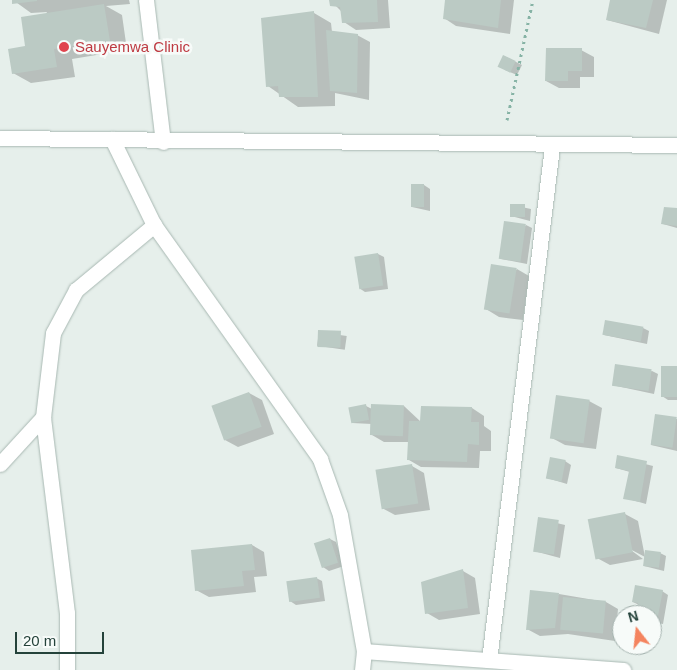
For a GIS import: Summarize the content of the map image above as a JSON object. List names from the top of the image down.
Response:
{
  "places": ["Sauyemwa Clinic"],
  "scale_bar": "20 m",
  "north": "top"
}
